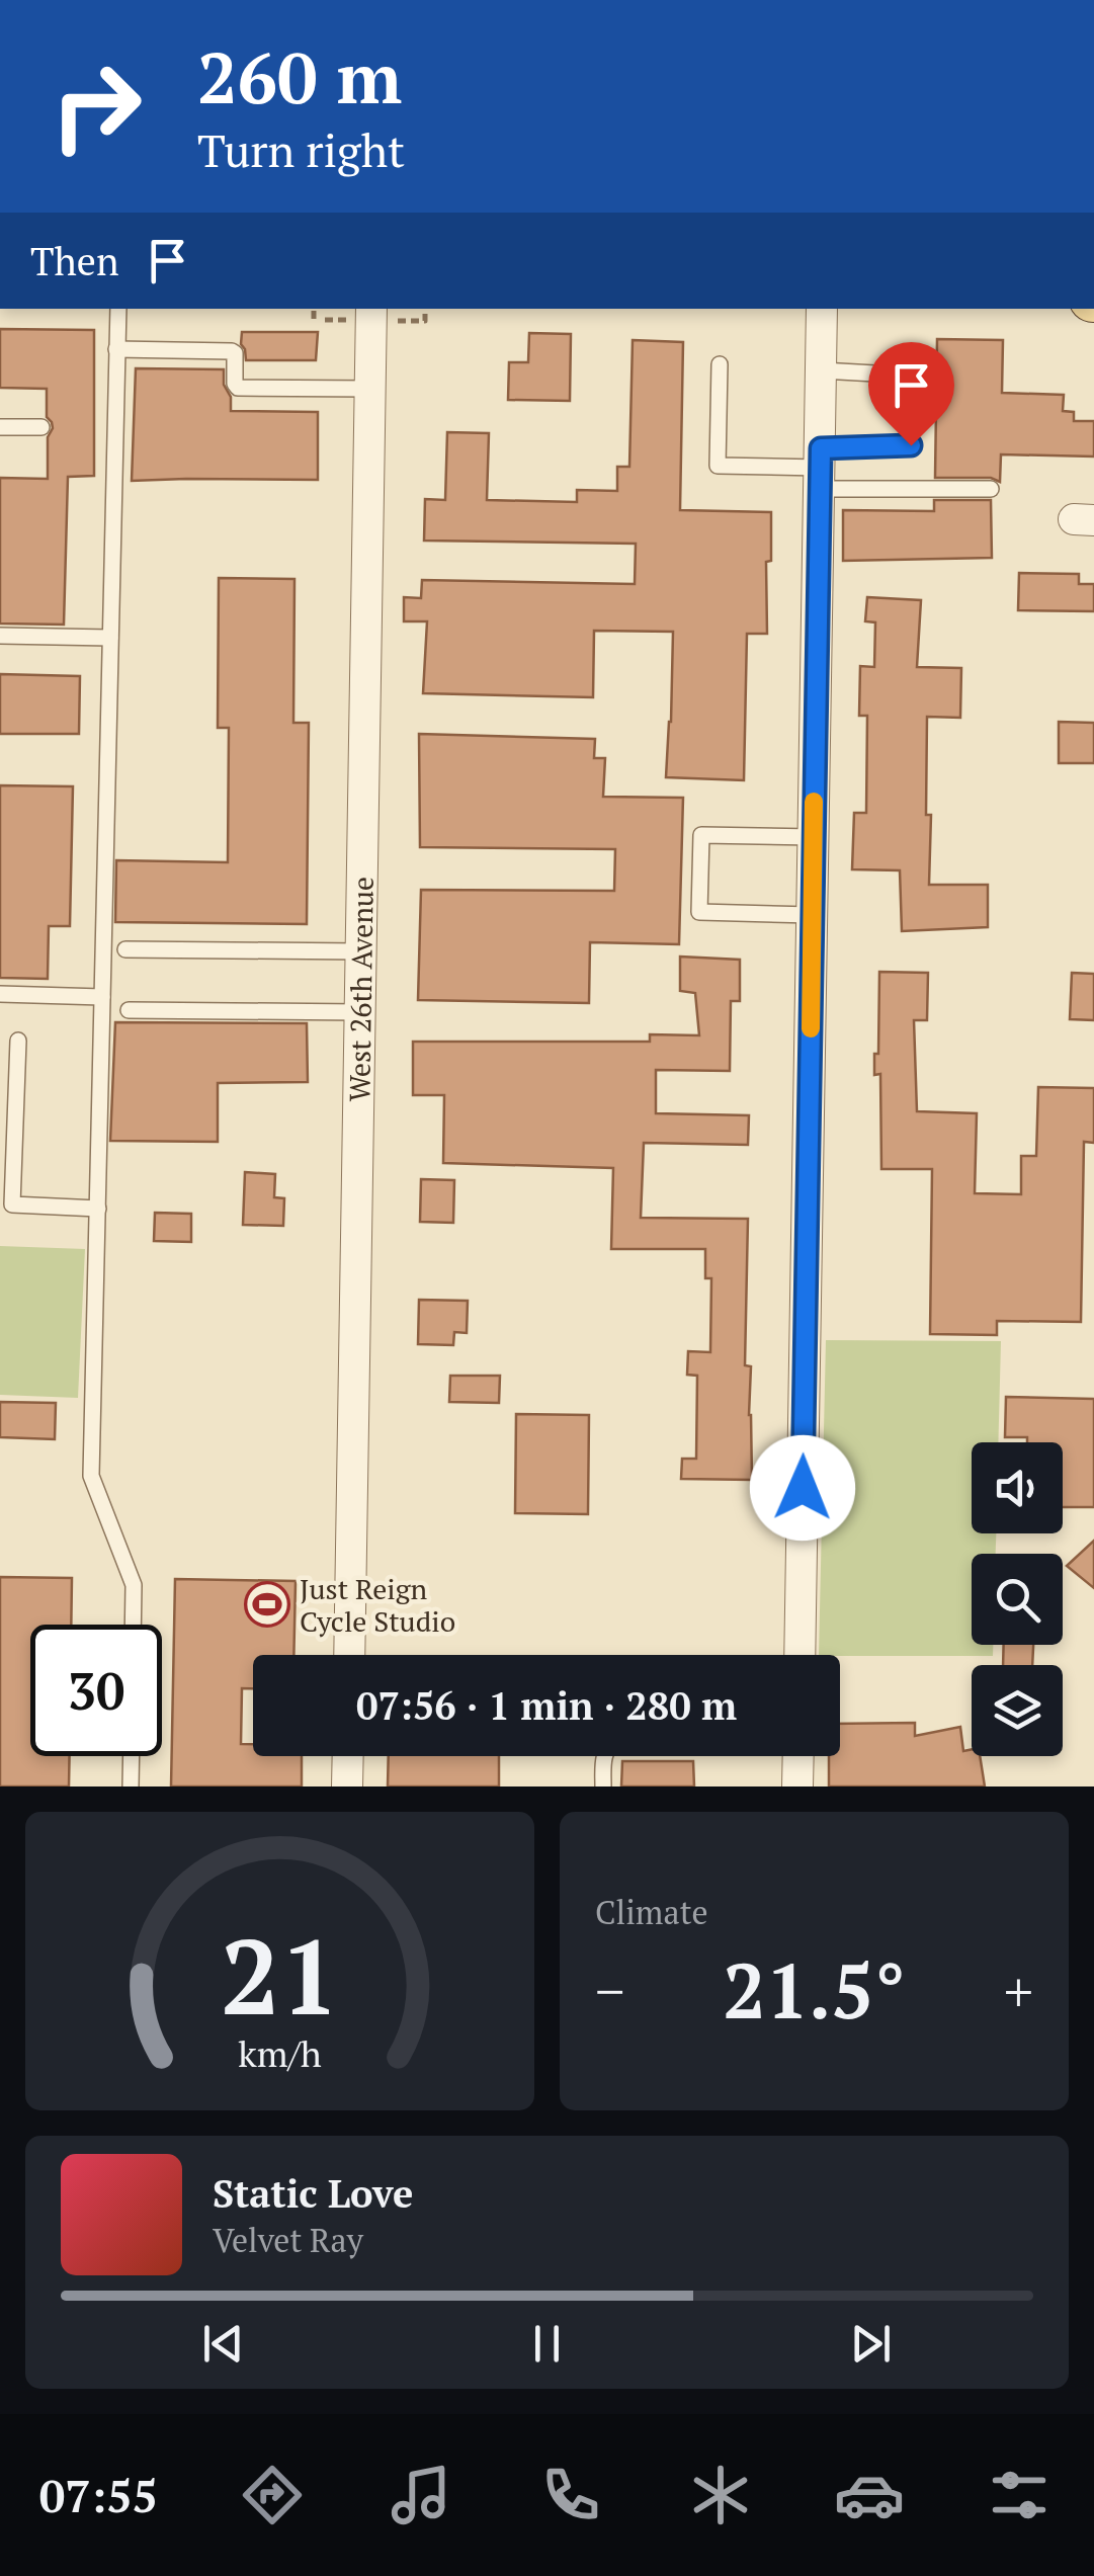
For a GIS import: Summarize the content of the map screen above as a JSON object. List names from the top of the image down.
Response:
{
  "streets": {
    "street": ["West 26th Avenue"]
  },
  "places": {
    "sports": ["Just Reign Cycle Studio"]
  },
  "page": {
    "turn": ["260 m", "Turn right"],
    "then": "Then",
    "limit": "30",
    "trip": "07:56 · 1 min · 280 m",
    "tile": "Climate",
    "heat": ["−", "21.5°", "+"],
    "song": ["Static Love", "Velvet Ray"],
    "tabs": "07:55",
    "gauge": ["21", "km/h"]
  }
}
